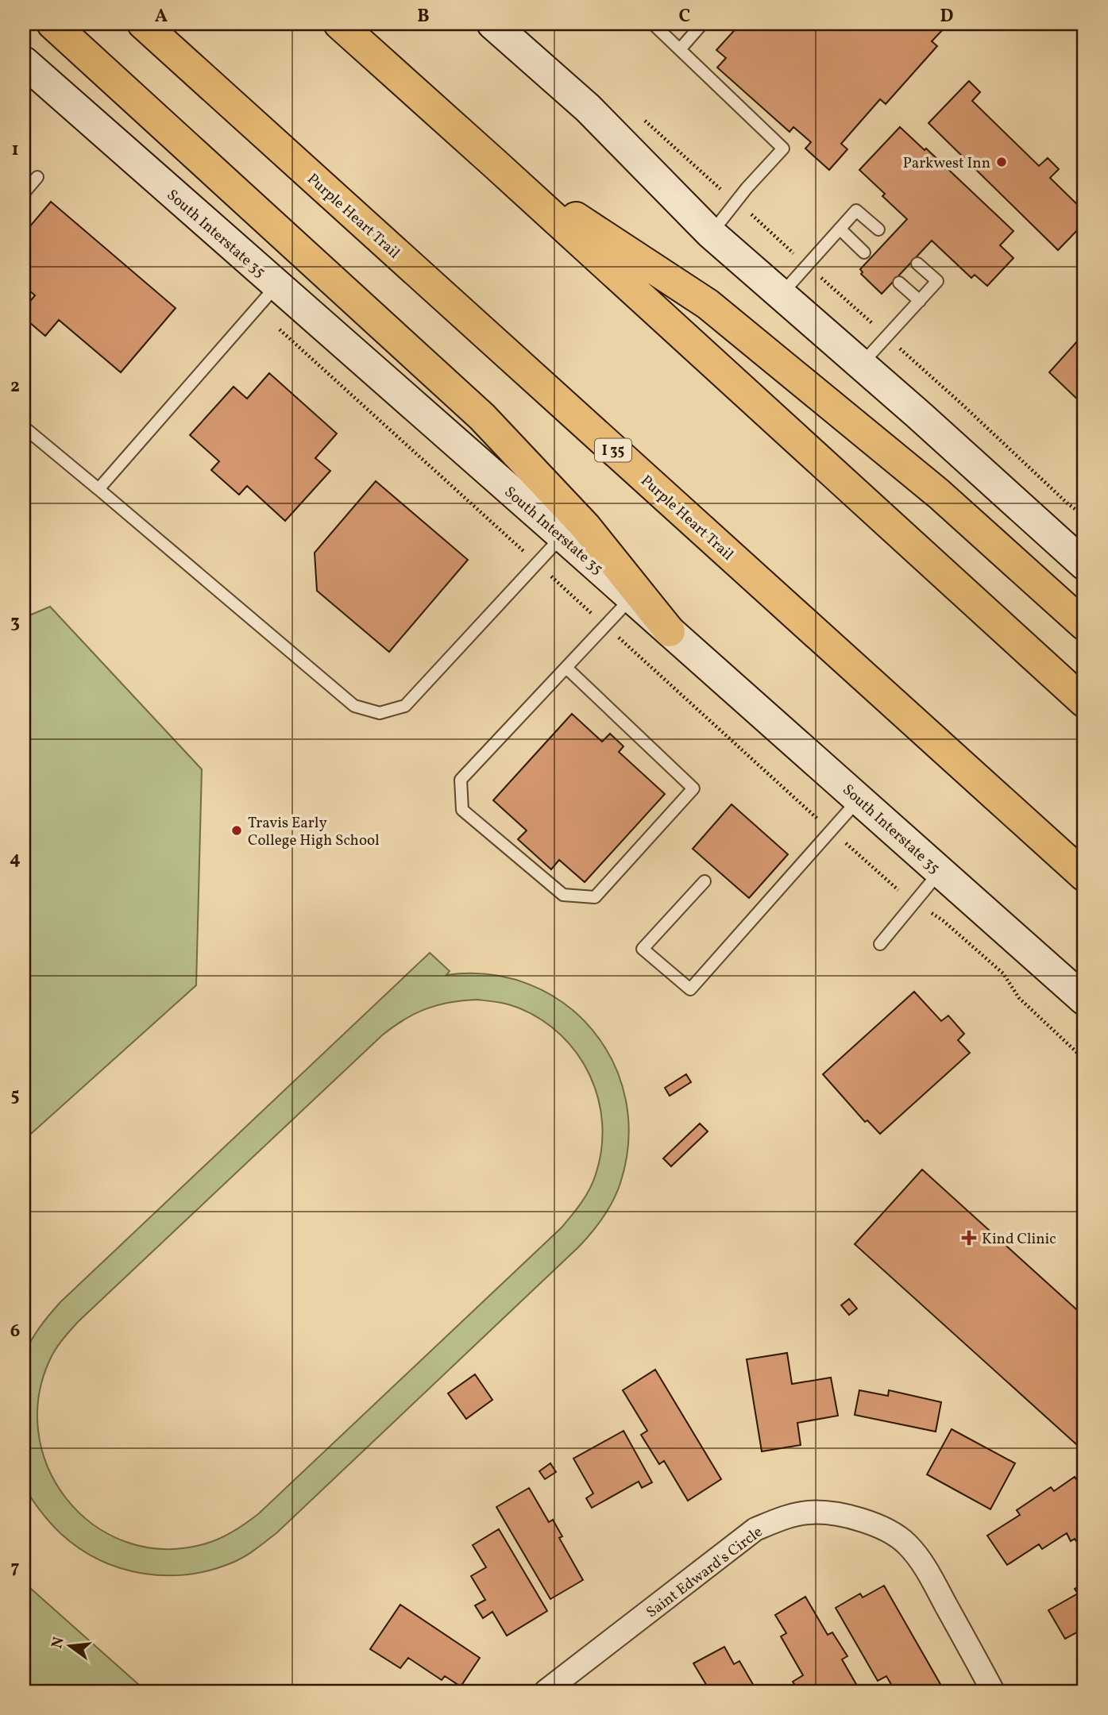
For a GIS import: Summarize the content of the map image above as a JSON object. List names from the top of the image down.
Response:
{
  "streets": {
    "highway": ["Purple Heart Trail", "I 35"],
    "main road": ["South Interstate 35"],
    "street": ["Saint Edward's Circle"]
  },
  "places": {
    "other": ["Parkwest Inn", "Travis Early College High School"],
    "health": ["Kind Clinic"]
  },
  "north": "left",
  "grid": {
    "columns": [
      "A",
      "B",
      "C",
      "D"
    ],
    "rows": [
      "1",
      "2",
      "3",
      "4",
      "5",
      "6",
      "7"
    ]
  }
}
